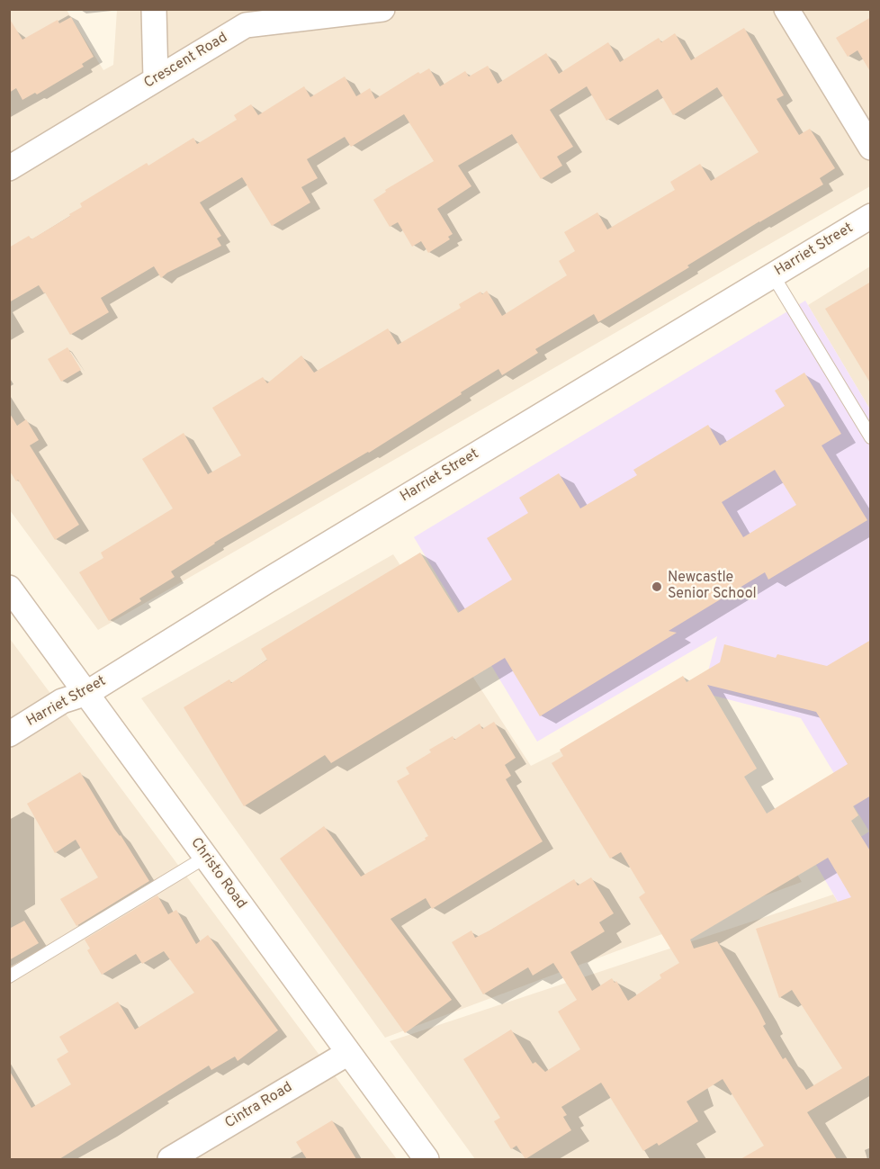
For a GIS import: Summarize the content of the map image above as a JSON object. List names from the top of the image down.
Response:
{
  "streets": {
    "street": [
      "Crescent Road",
      "Harriet Street",
      "Christo Road",
      "Cintra Road"
    ]
  },
  "crossings": [
    ["Harriet Street", "Christo Road"],
    ["Christo Road", "Cintra Road"]
  ],
  "places": ["Newcastle Senior School"]
}
